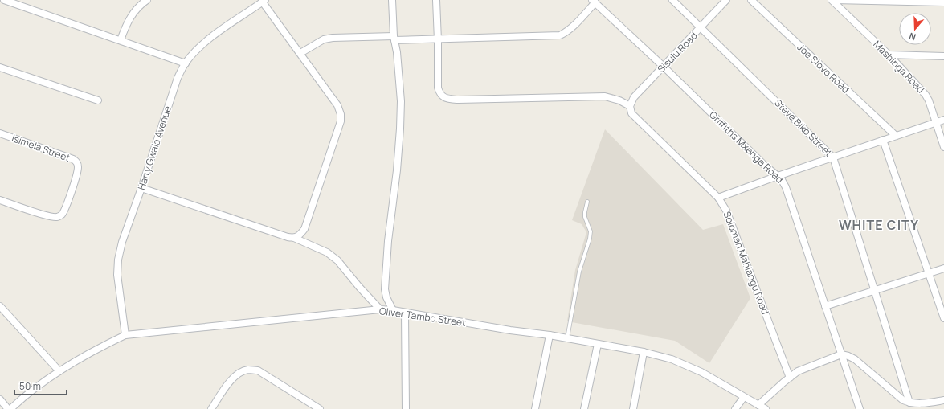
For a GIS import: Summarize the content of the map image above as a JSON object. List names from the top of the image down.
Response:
{
  "streets": {
    "street": [
      "Sisulu Road",
      "Mashinga Road",
      "Joe Slovo Road",
      "Steve Biko Street",
      "Griffiths Mxenge Road",
      "Isimela Street",
      "Harry Gwala Avenue",
      "Soloman Mahlangu Road",
      "Oliver Tambo Street"
    ]
  },
  "crossings": [
    ["Sisulu Road", "Steve Biko Street"],
    ["Sisulu Road", "Griffiths Mxenge Road"],
    ["Sisulu Road", "Soloman Mahlangu Road"],
    ["Harry Gwala Avenue", "Oliver Tambo Street"]
  ],
  "districts": ["WHITE CITY"],
  "scale_bar": "50 m",
  "north": "bottom"
}
